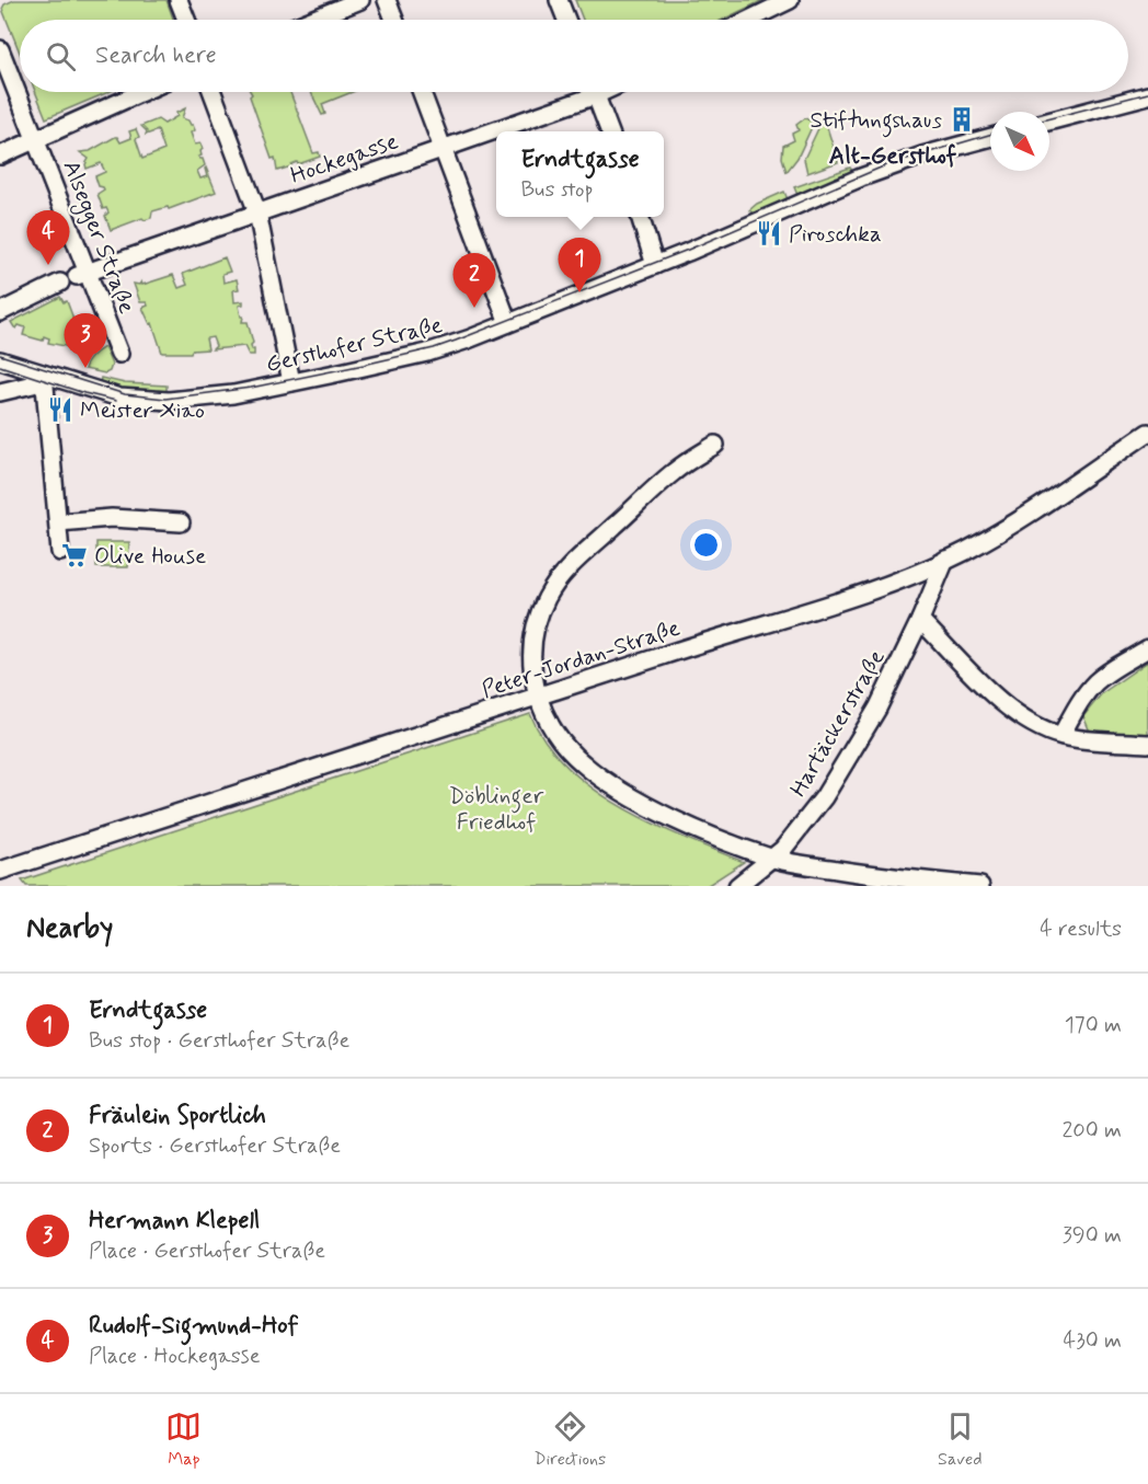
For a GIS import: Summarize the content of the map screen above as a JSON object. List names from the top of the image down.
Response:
{
  "streets": {
    "street": [
      "Hockegasse",
      "Alsegger Straße",
      "Gersthofer Straße",
      "Peter-Jordan-Straße",
      "Hartäckerstraße"
    ]
  },
  "crossings": [
    ["Hockegasse", "Alsegger Straße"],
    ["Peter-Jordan-Straße", "Hartäckerstraße"]
  ],
  "districts": ["Alt-Gersthof"],
  "parks": ["Döblinger Friedhof"],
  "places": {
    "building": ["Stiftungshaus"],
    "restaurant": ["Piroschka", "Meister Xiao"],
    "supermarket": ["Olive House"]
  },
  "north": "bottom right",
  "page": {
    "search": "Search here",
    "popup": ["Erndtgasse", "Bus stop"],
    "pins": [
      "4",
      "1",
      "2",
      "3"
    ],
    "heading": ["Nearby", "4 results"],
    "list": [
      {
        "mark": "1",
        "name": "Erndtgasse",
        "note": "Bus stop · Gersthofer Straße",
        "value": "170 m"
      },
      {
        "mark": "2",
        "name": "Fräulein Sportlich",
        "note": "Sports · Gersthofer Straße",
        "value": "200 m"
      },
      {
        "mark": "3",
        "name": "Hermann Klepell",
        "note": "Place · Gersthofer Straße",
        "value": "390 m"
      },
      {
        "mark": "4",
        "name": "Rudolf-Sigmund-Hof",
        "note": "Place · Hockegasse",
        "value": "430 m"
      }
    ],
    "nav": ["Map", "Directions", "Saved"]
  }
}
